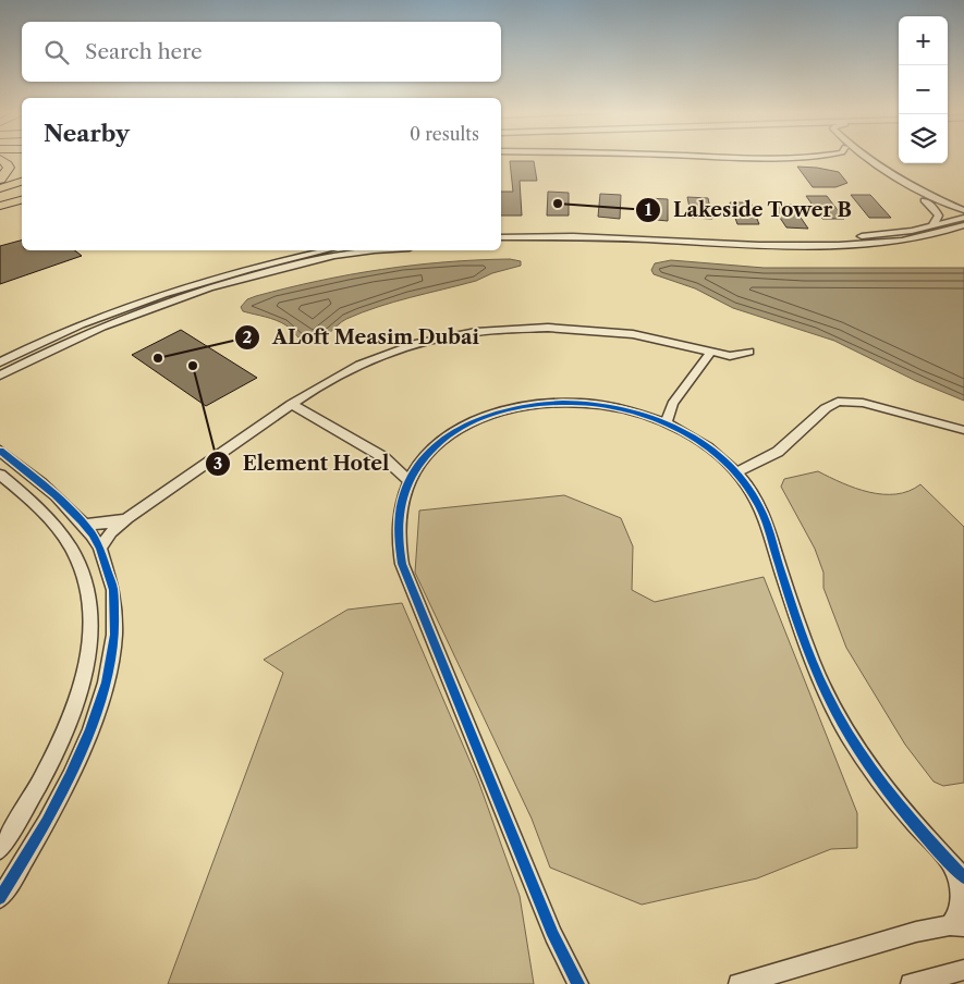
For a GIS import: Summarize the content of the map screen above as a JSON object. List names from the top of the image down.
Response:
{
  "places": ["Lakeside Tower B", "ALoft Measim Dubai", "Element Hotel"],
  "page": {
    "map_buttons": ["+", "−"],
    "search": "Search here",
    "heading": ["Nearby", "0 results"]
  }
}
